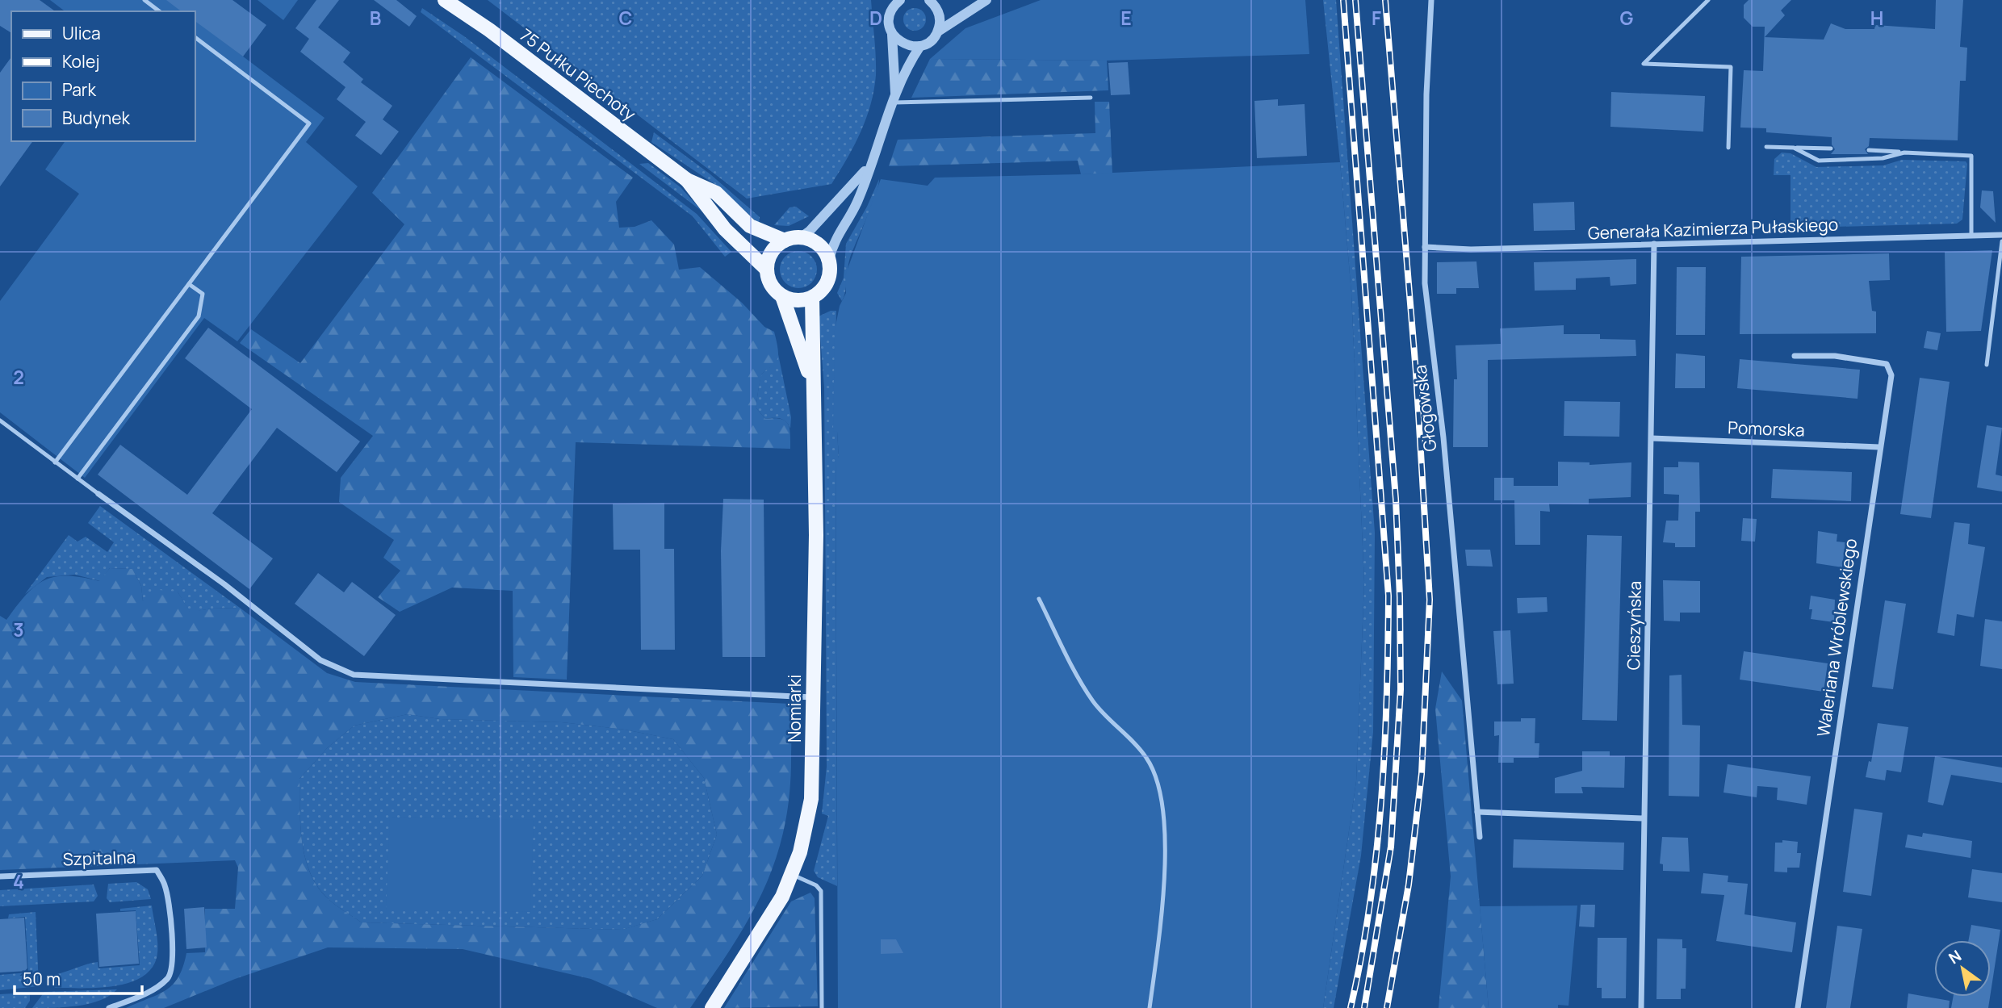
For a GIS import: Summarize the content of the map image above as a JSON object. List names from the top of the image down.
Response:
{
  "streets": {
    "main road": ["75 Pułku Piechoty", "Nomiarki"],
    "street": [
      "Generała Kazimierza Pułaskiego",
      "Głogowska",
      "Pomorska",
      "Cieszyńska",
      "Waleriana Wróblewskiego",
      "Szpitalna"
    ]
  },
  "crossings": [
    ["75 Pułku Piechoty", "Nomiarki"],
    ["Generała Kazimierza Pułaskiego", "Głogowska"],
    ["Generała Kazimierza Pułaskiego", "Cieszyńska"],
    ["Pomorska", "Cieszyńska"],
    ["Pomorska", "Waleriana Wróblewskiego"]
  ],
  "legend": [
    "Ulica",
    "Kolej",
    "Park",
    "Budynek"
  ],
  "scale_bar": "50 m",
  "north": "top left",
  "grid": {
    "columns": [
      "B",
      "C",
      "D",
      "E",
      "F",
      "G",
      "H"
    ],
    "rows": ["2", "3", "4"]
  }
}
